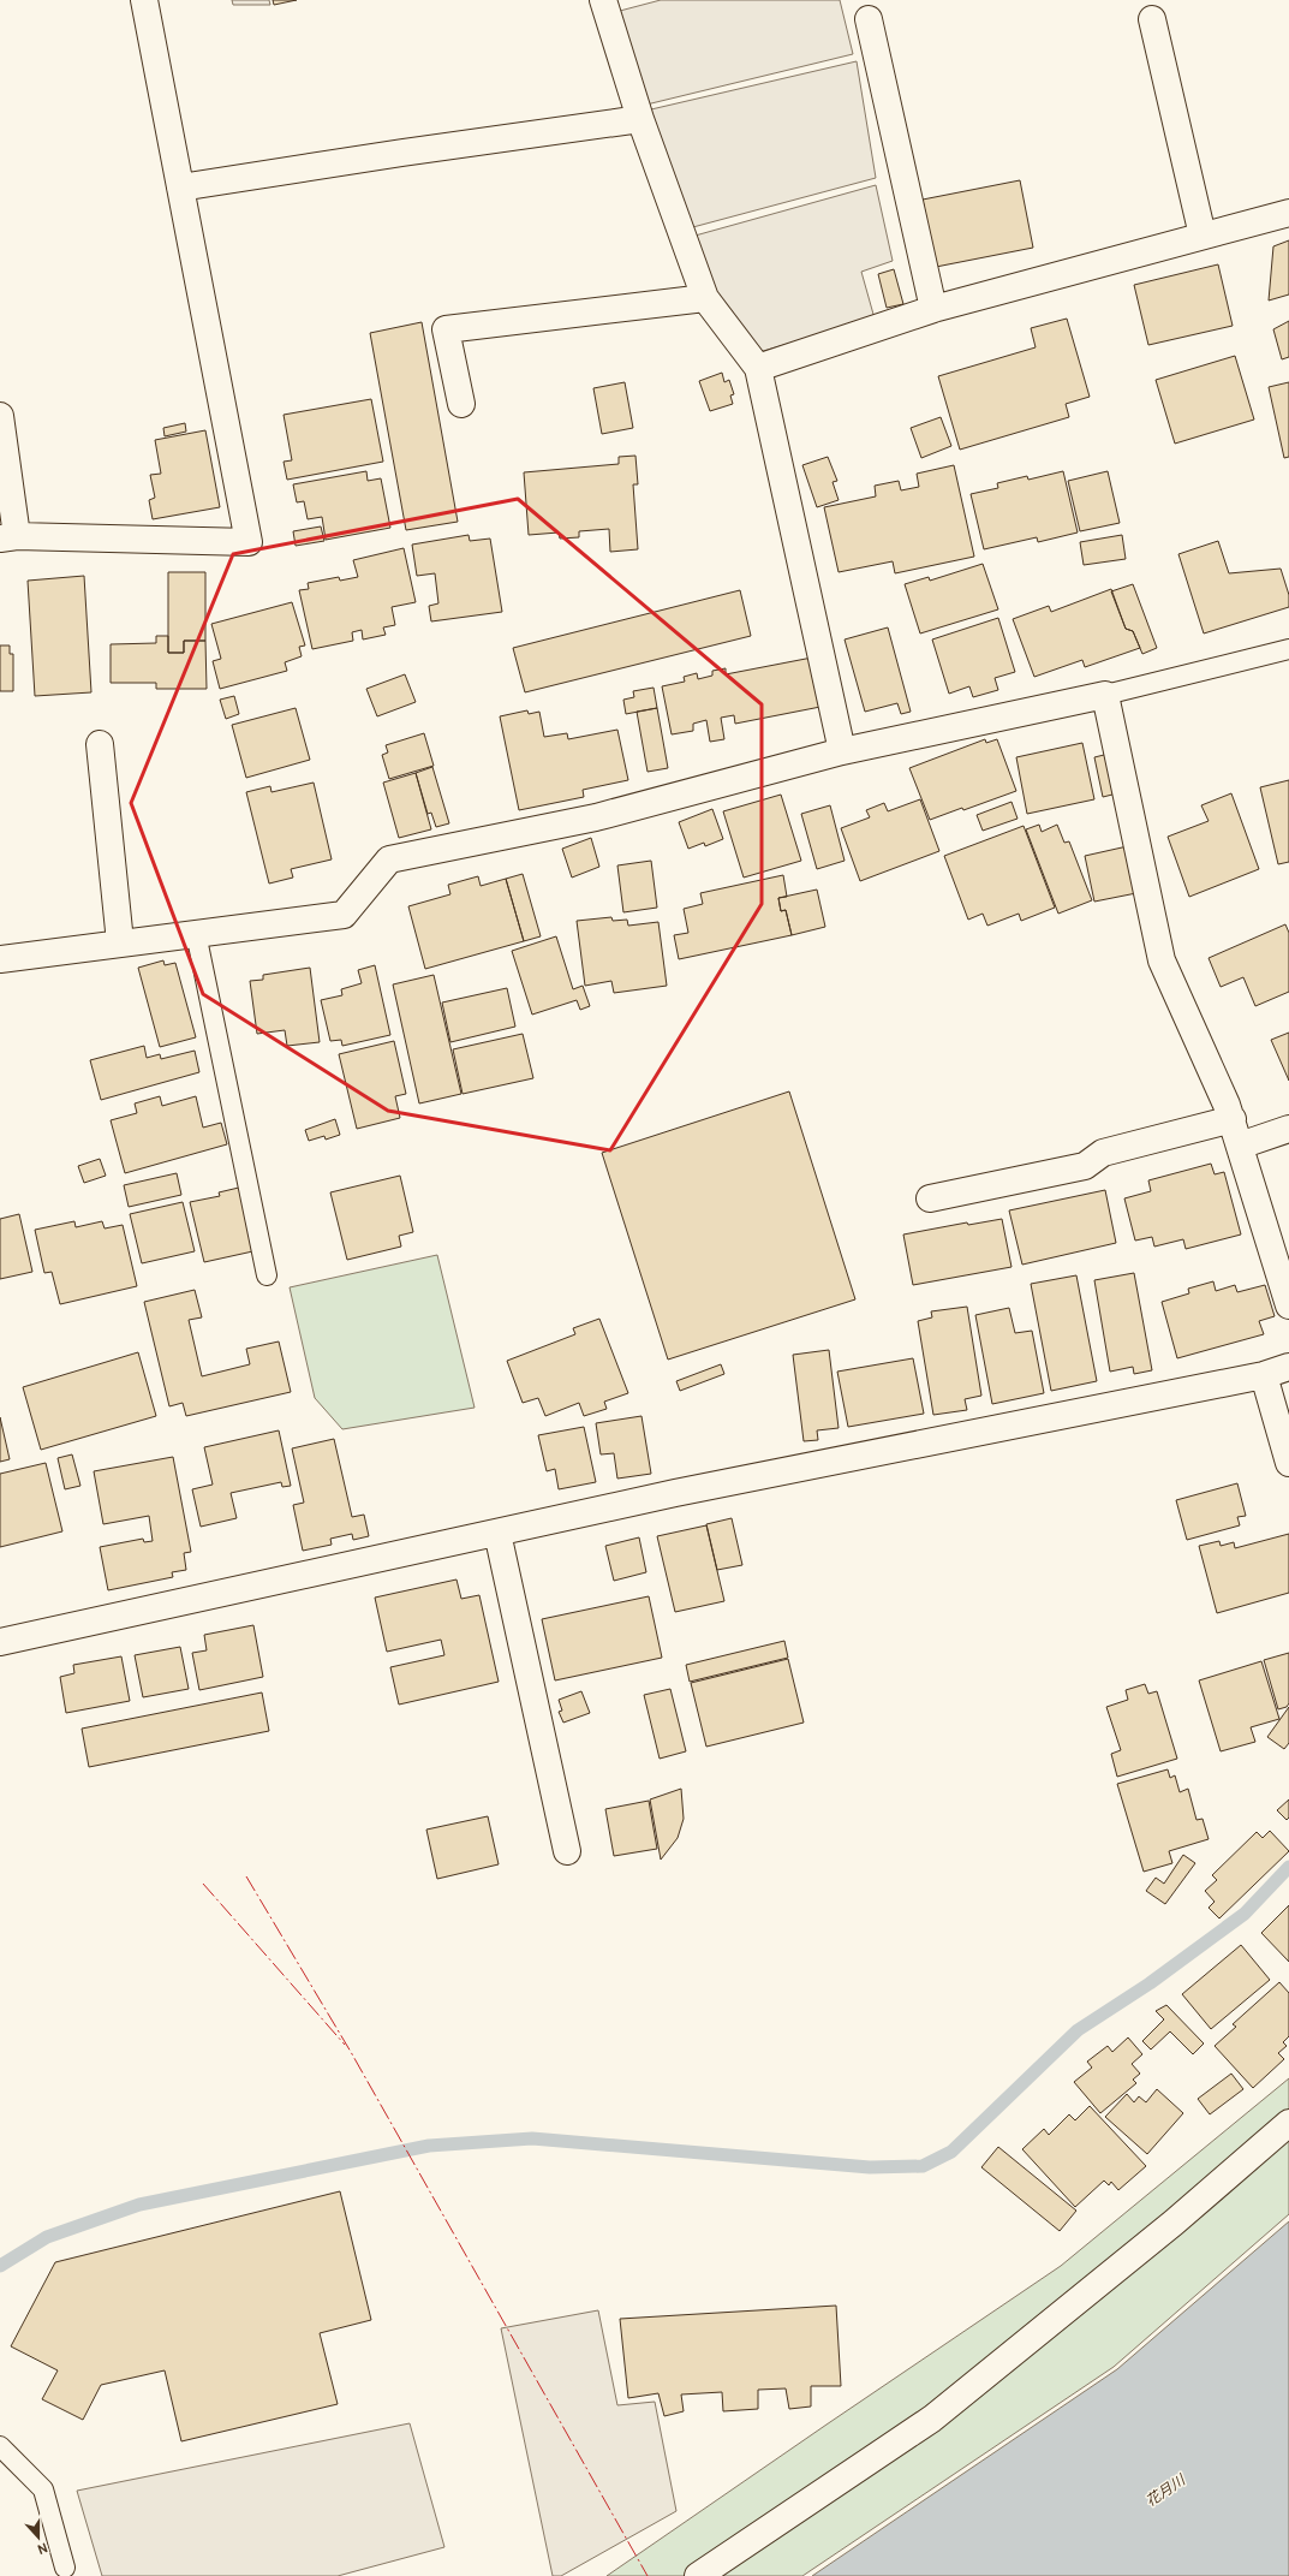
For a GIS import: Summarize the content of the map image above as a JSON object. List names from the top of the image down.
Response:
{
  "water": ["花月川"],
  "north": "bottom"
}
